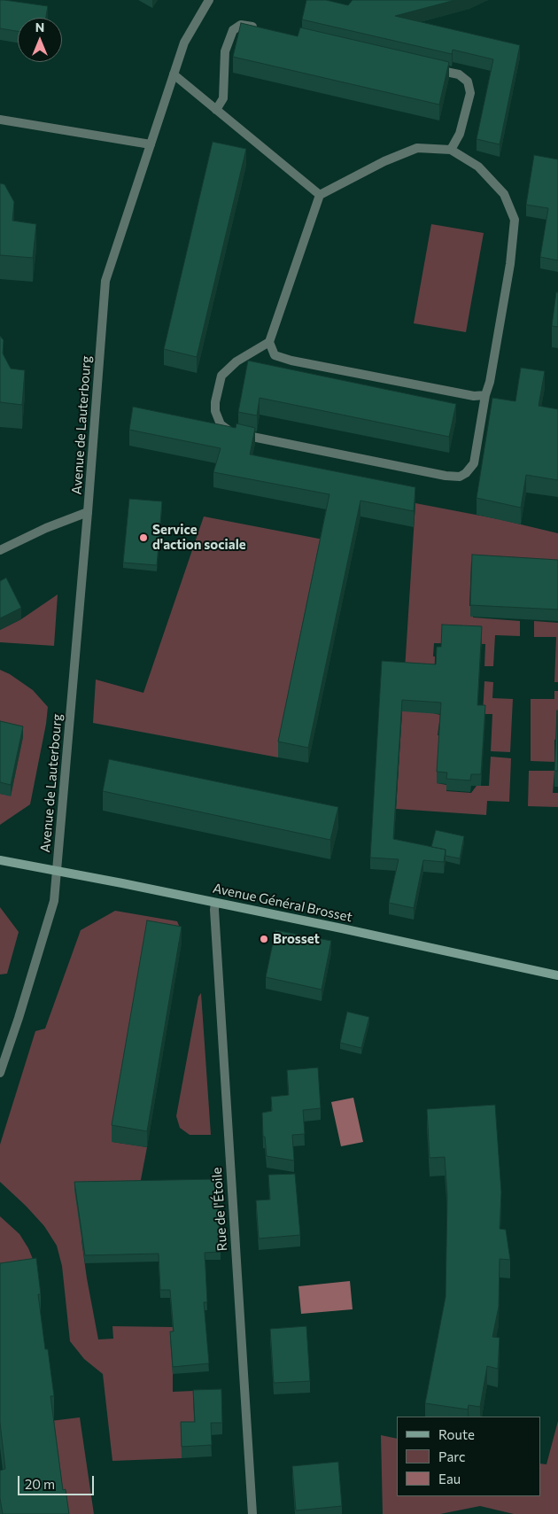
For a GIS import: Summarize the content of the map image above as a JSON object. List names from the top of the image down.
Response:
{
  "streets": {
    "main road": ["Avenue Général Brosset"],
    "street": ["Avenue de Lauterbourg", "Rue de l'Étoile"]
  },
  "crossings": [
    ["Avenue de Lauterbourg", "Avenue Général Brosset"],
    ["Avenue Général Brosset", "Rue de l'Étoile"]
  ],
  "places": ["Service d'action sociale", "Brosset"],
  "legend": ["Route", "Parc", "Eau"],
  "scale_bar": "20 m",
  "north": "top"
}
